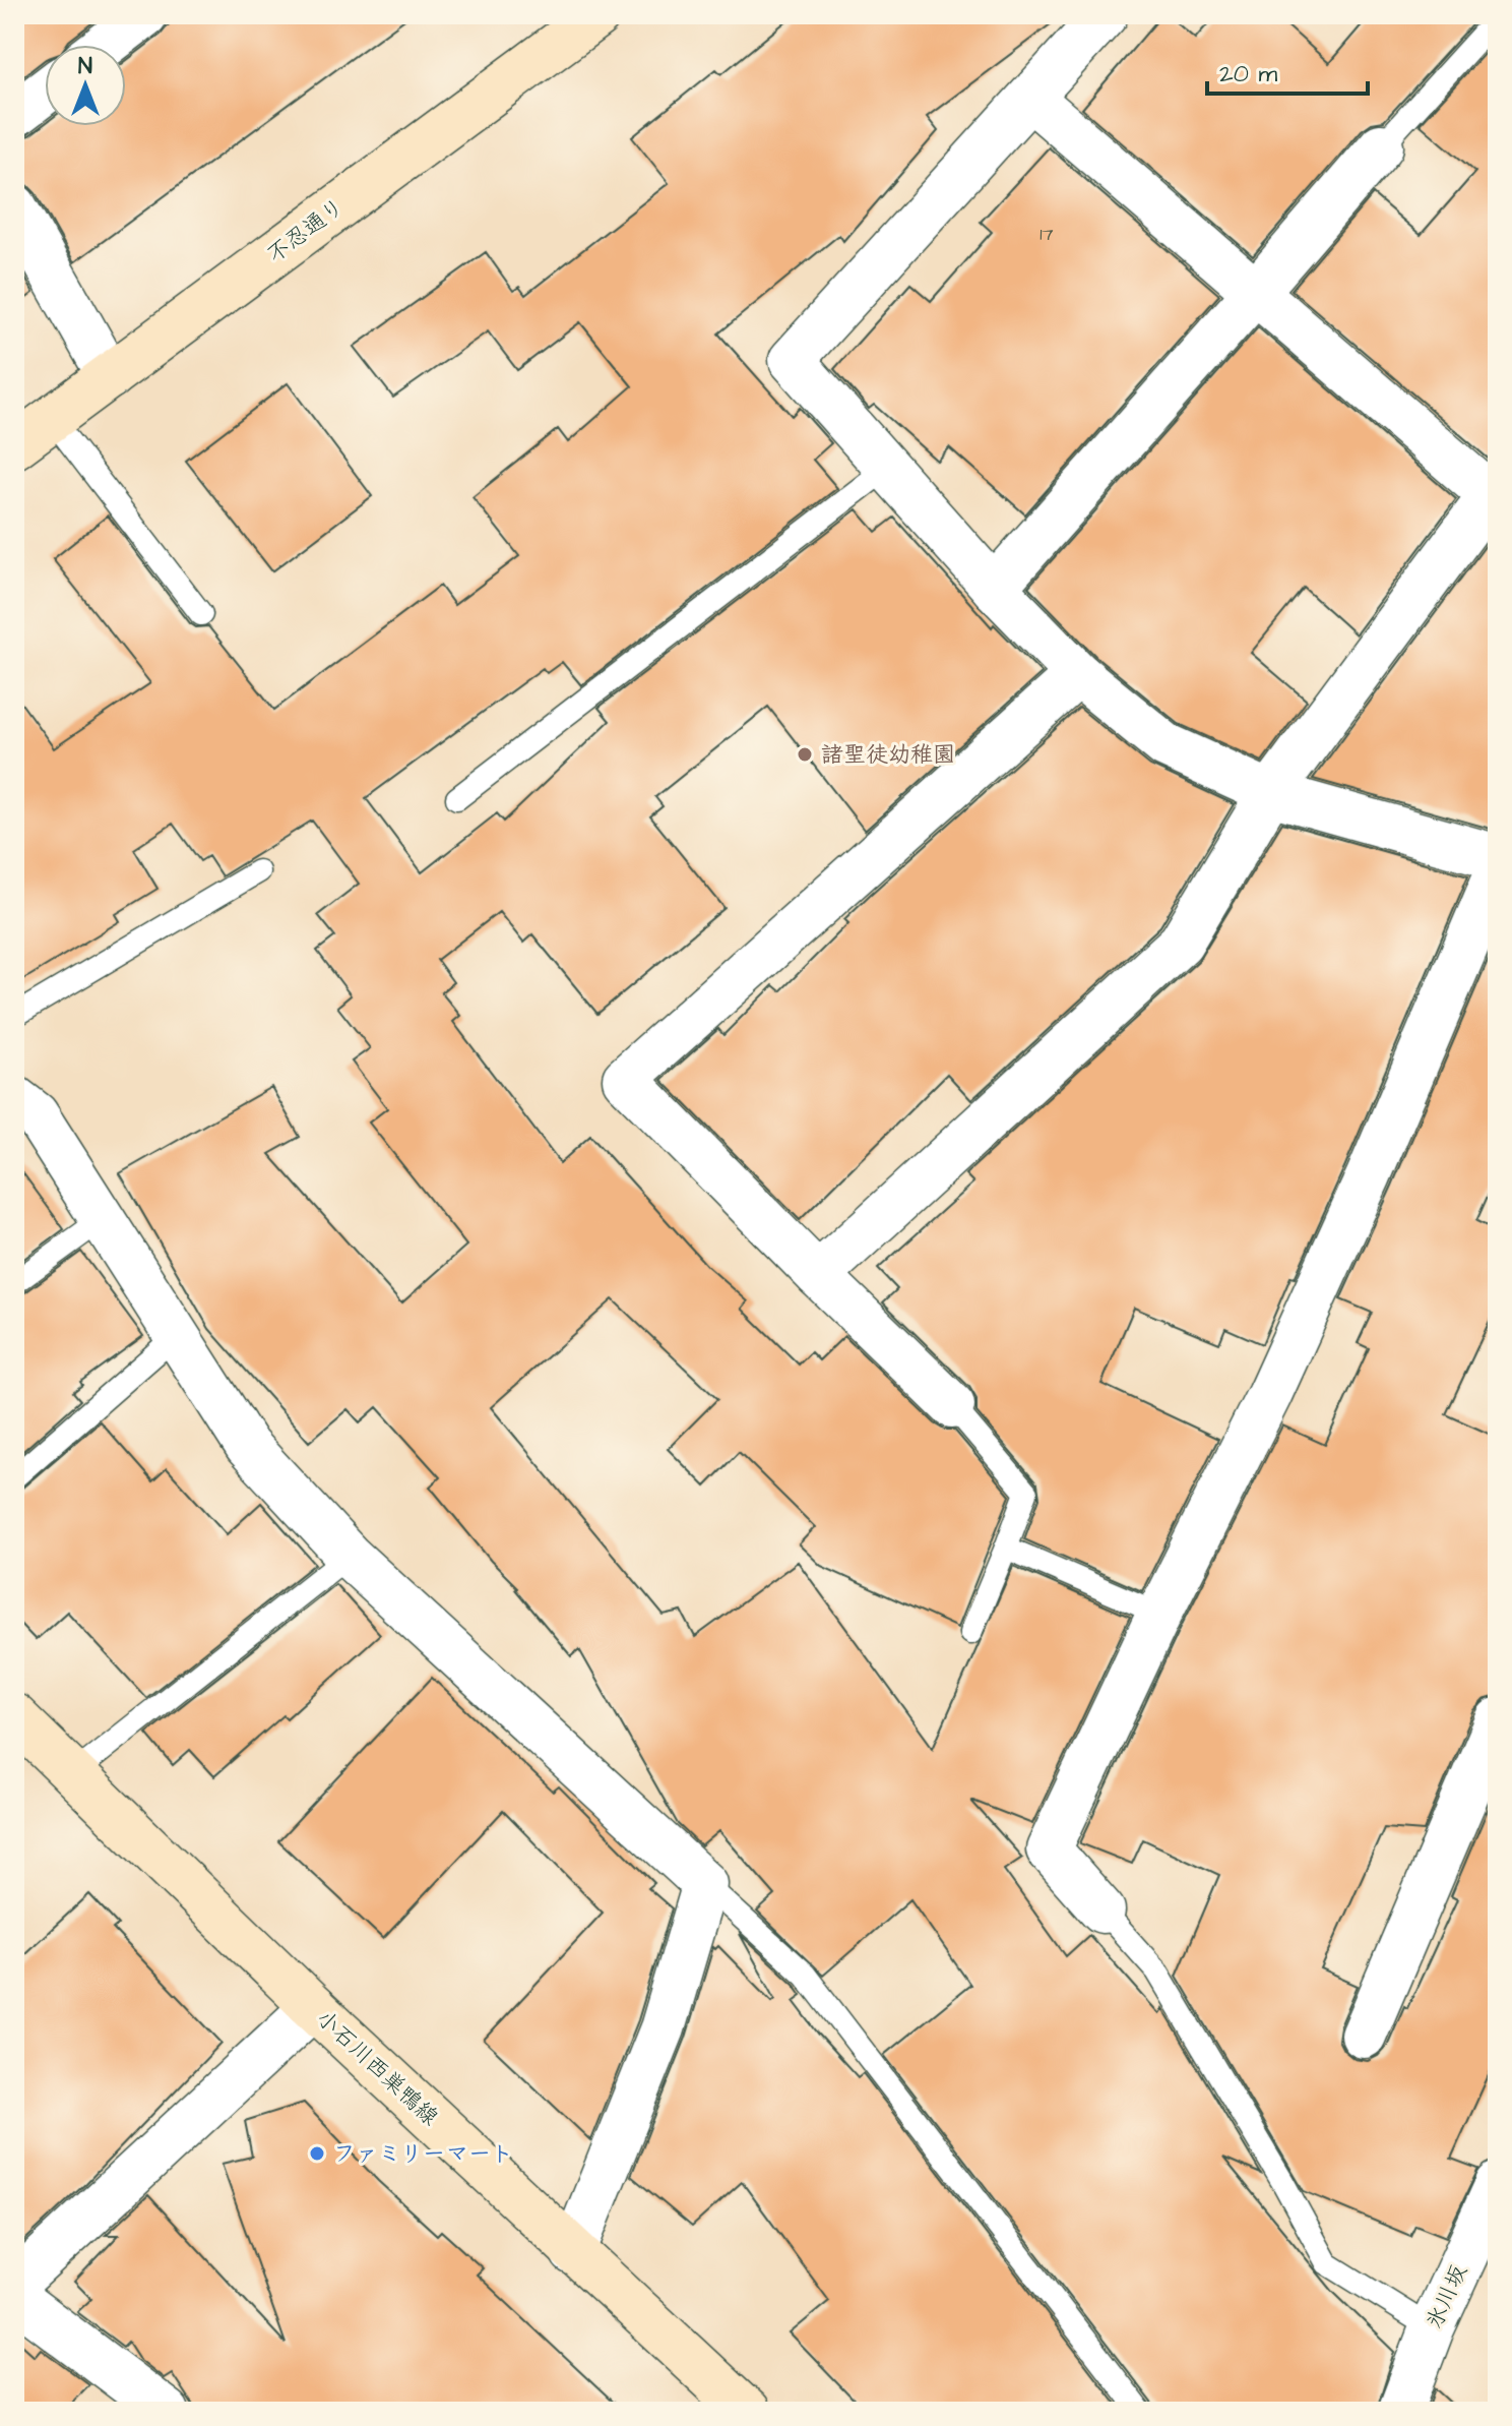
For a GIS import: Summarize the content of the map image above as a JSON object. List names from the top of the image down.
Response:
{
  "streets": {
    "main road": ["不忍通り", "小石川西巣鴨線"],
    "street": ["氷川坂"]
  },
  "places": ["諸聖徒幼稚園", "ファミリーマート"],
  "house_numbers": ["17"],
  "scale_bar": "20 m",
  "north": "top"
}
